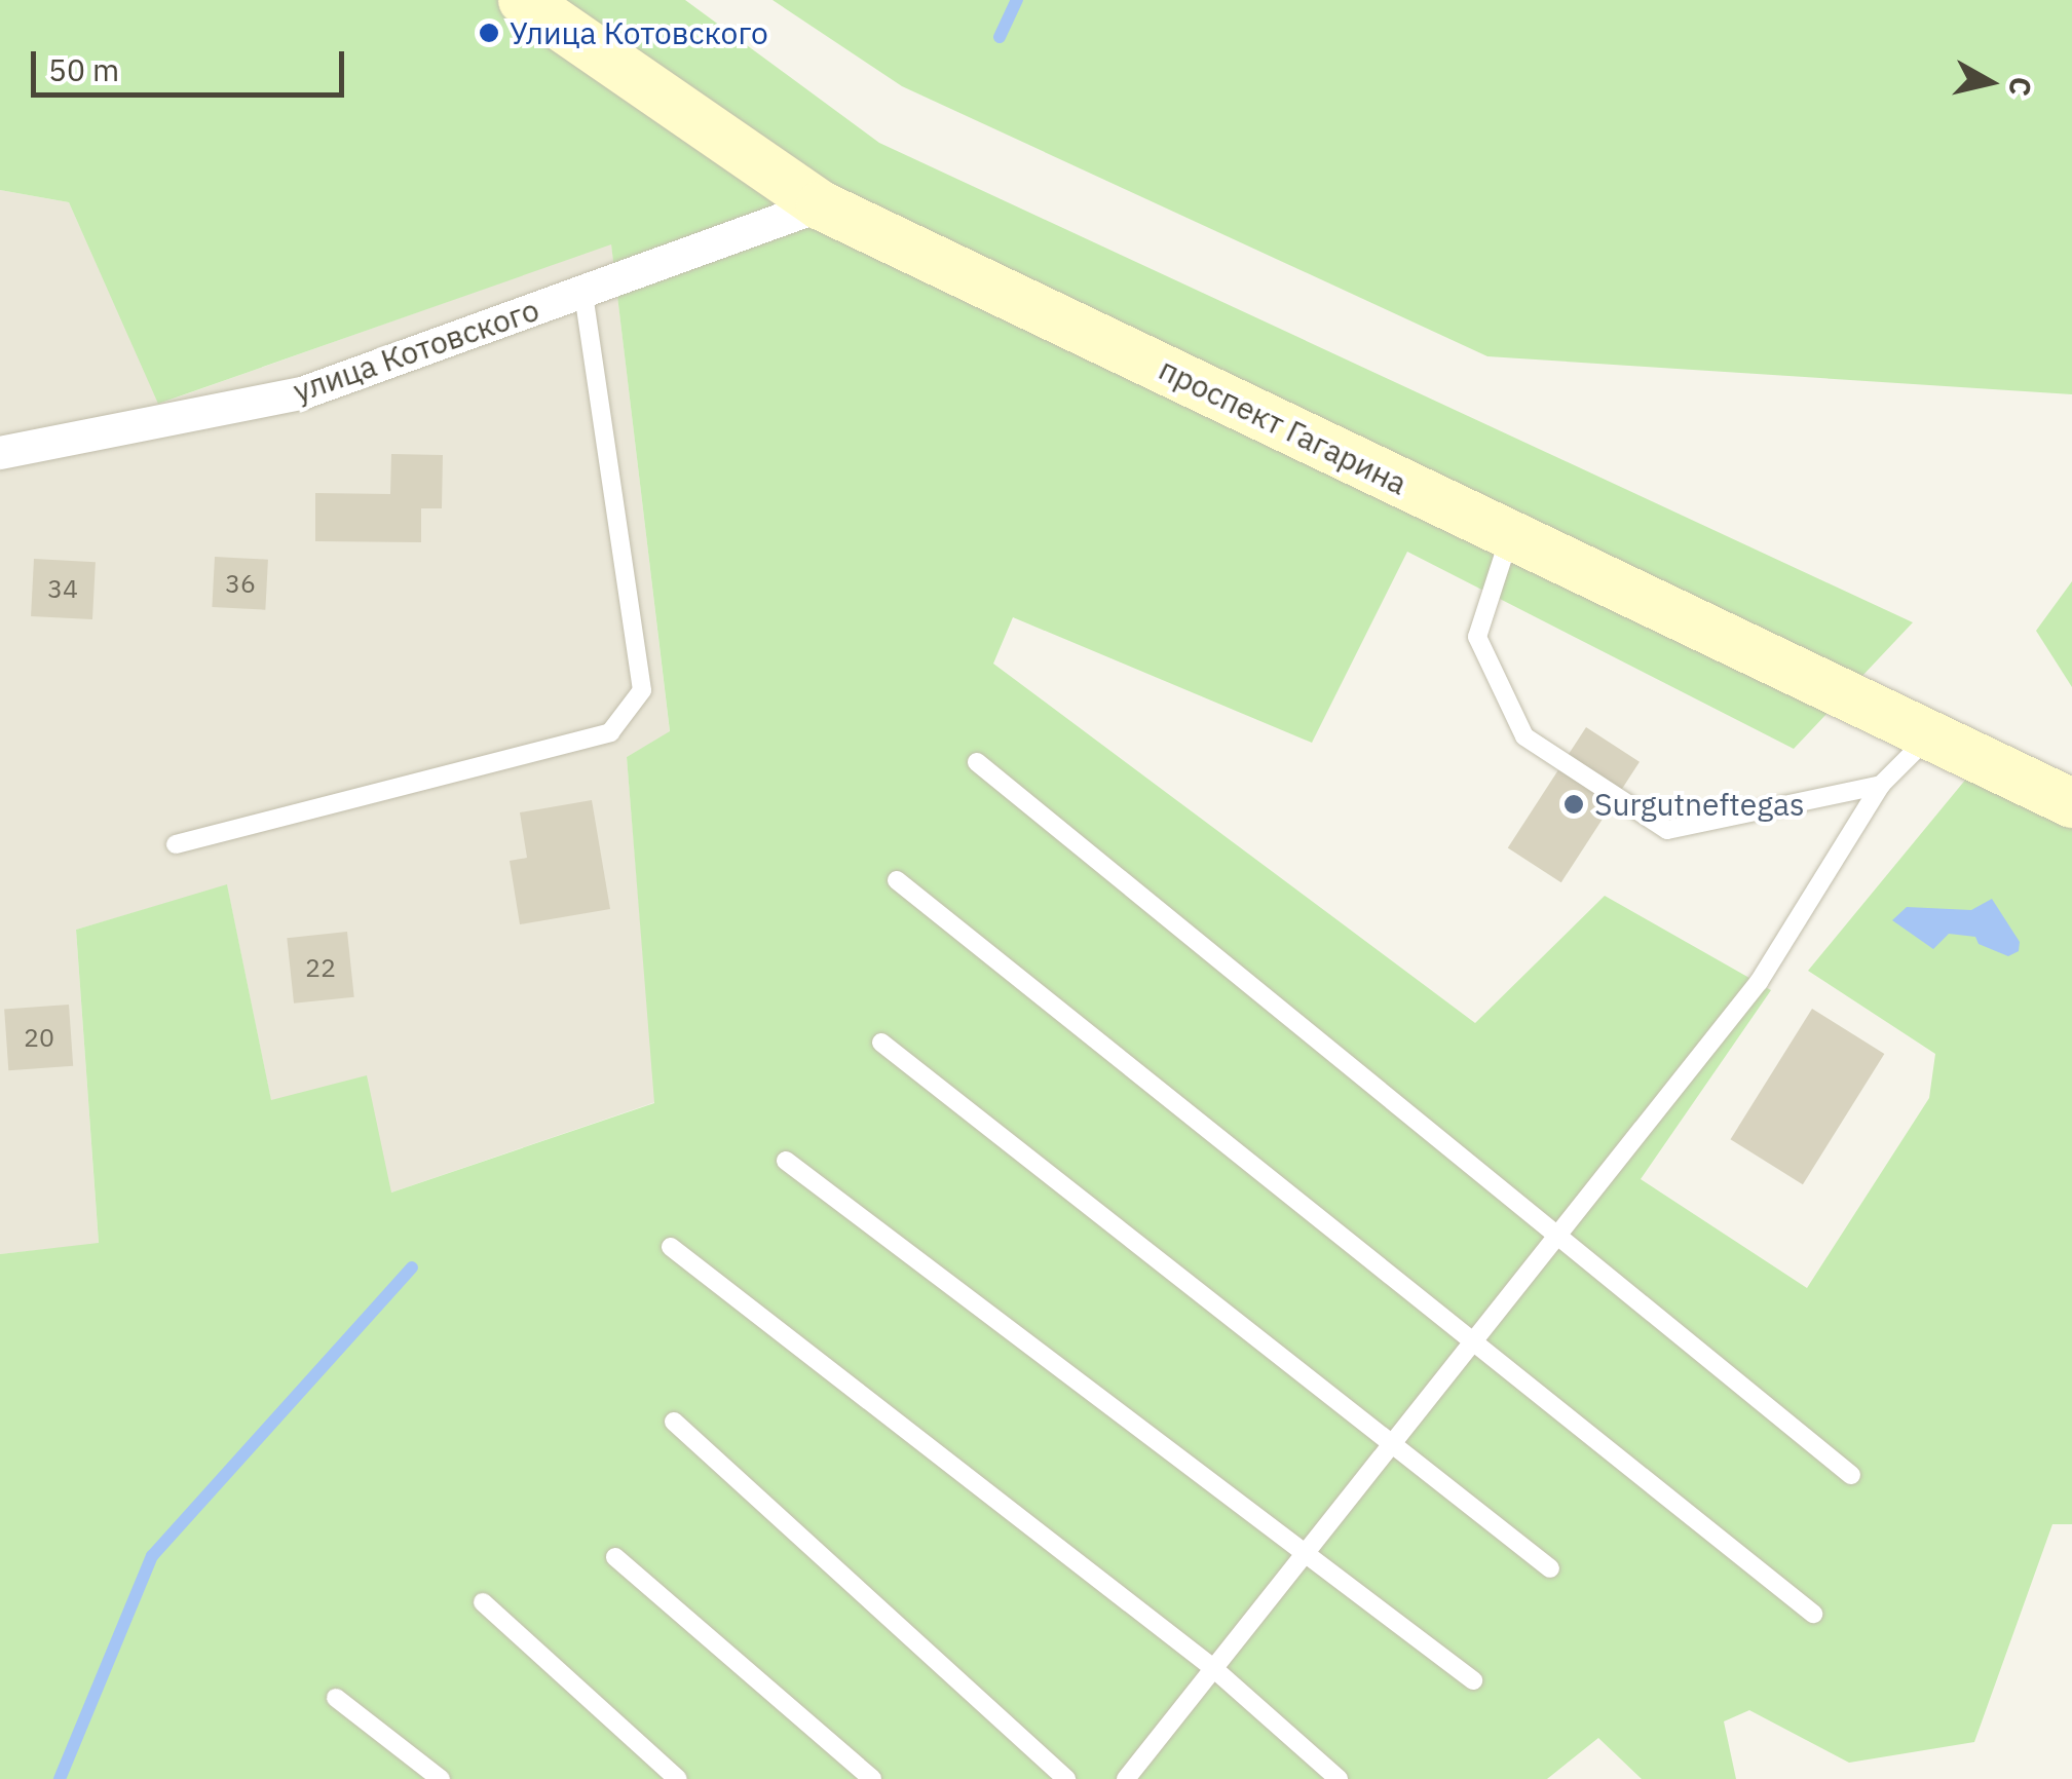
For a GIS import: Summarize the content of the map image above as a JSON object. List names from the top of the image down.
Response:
{
  "streets": {
    "main road": ["проспект Гагарина"],
    "street": ["улица Котовского"]
  },
  "crossings": [
    ["улица Котовского", "проспект Гагарина"]
  ],
  "places": ["Улица Котовского", "Surgutneftegas"],
  "house_numbers": [
    "36",
    "34",
    "22",
    "20"
  ],
  "scale_bar": "50 m",
  "north": "right"
}
